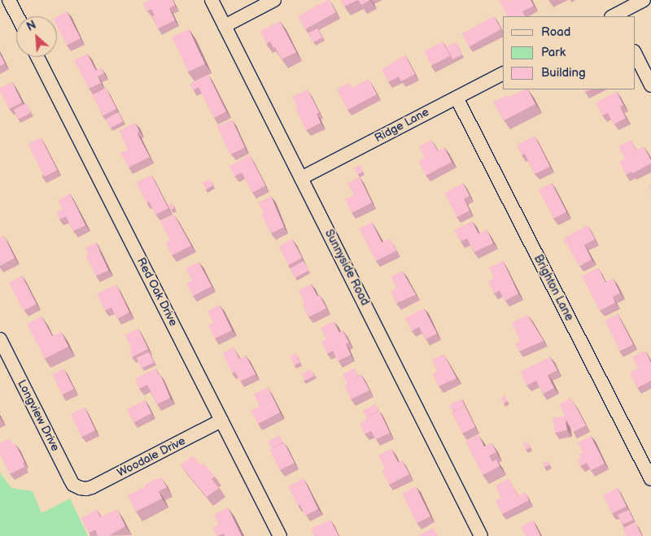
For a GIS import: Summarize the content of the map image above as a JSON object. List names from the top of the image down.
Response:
{
  "streets": {
    "street": [
      "Ridge Lane",
      "Sunnyside Road",
      "Brighton Lane",
      "Red Oak Drive",
      "Longview Drive",
      "Woodale Drive"
    ]
  },
  "crossings": [
    ["Ridge Lane", "Sunnyside Road"],
    ["Ridge Lane", "Brighton Lane"],
    ["Red Oak Drive", "Woodale Drive"],
    ["Longview Drive", "Woodale Drive"]
  ],
  "legend": ["Road", "Park", "Building"],
  "north": "top left"
}
